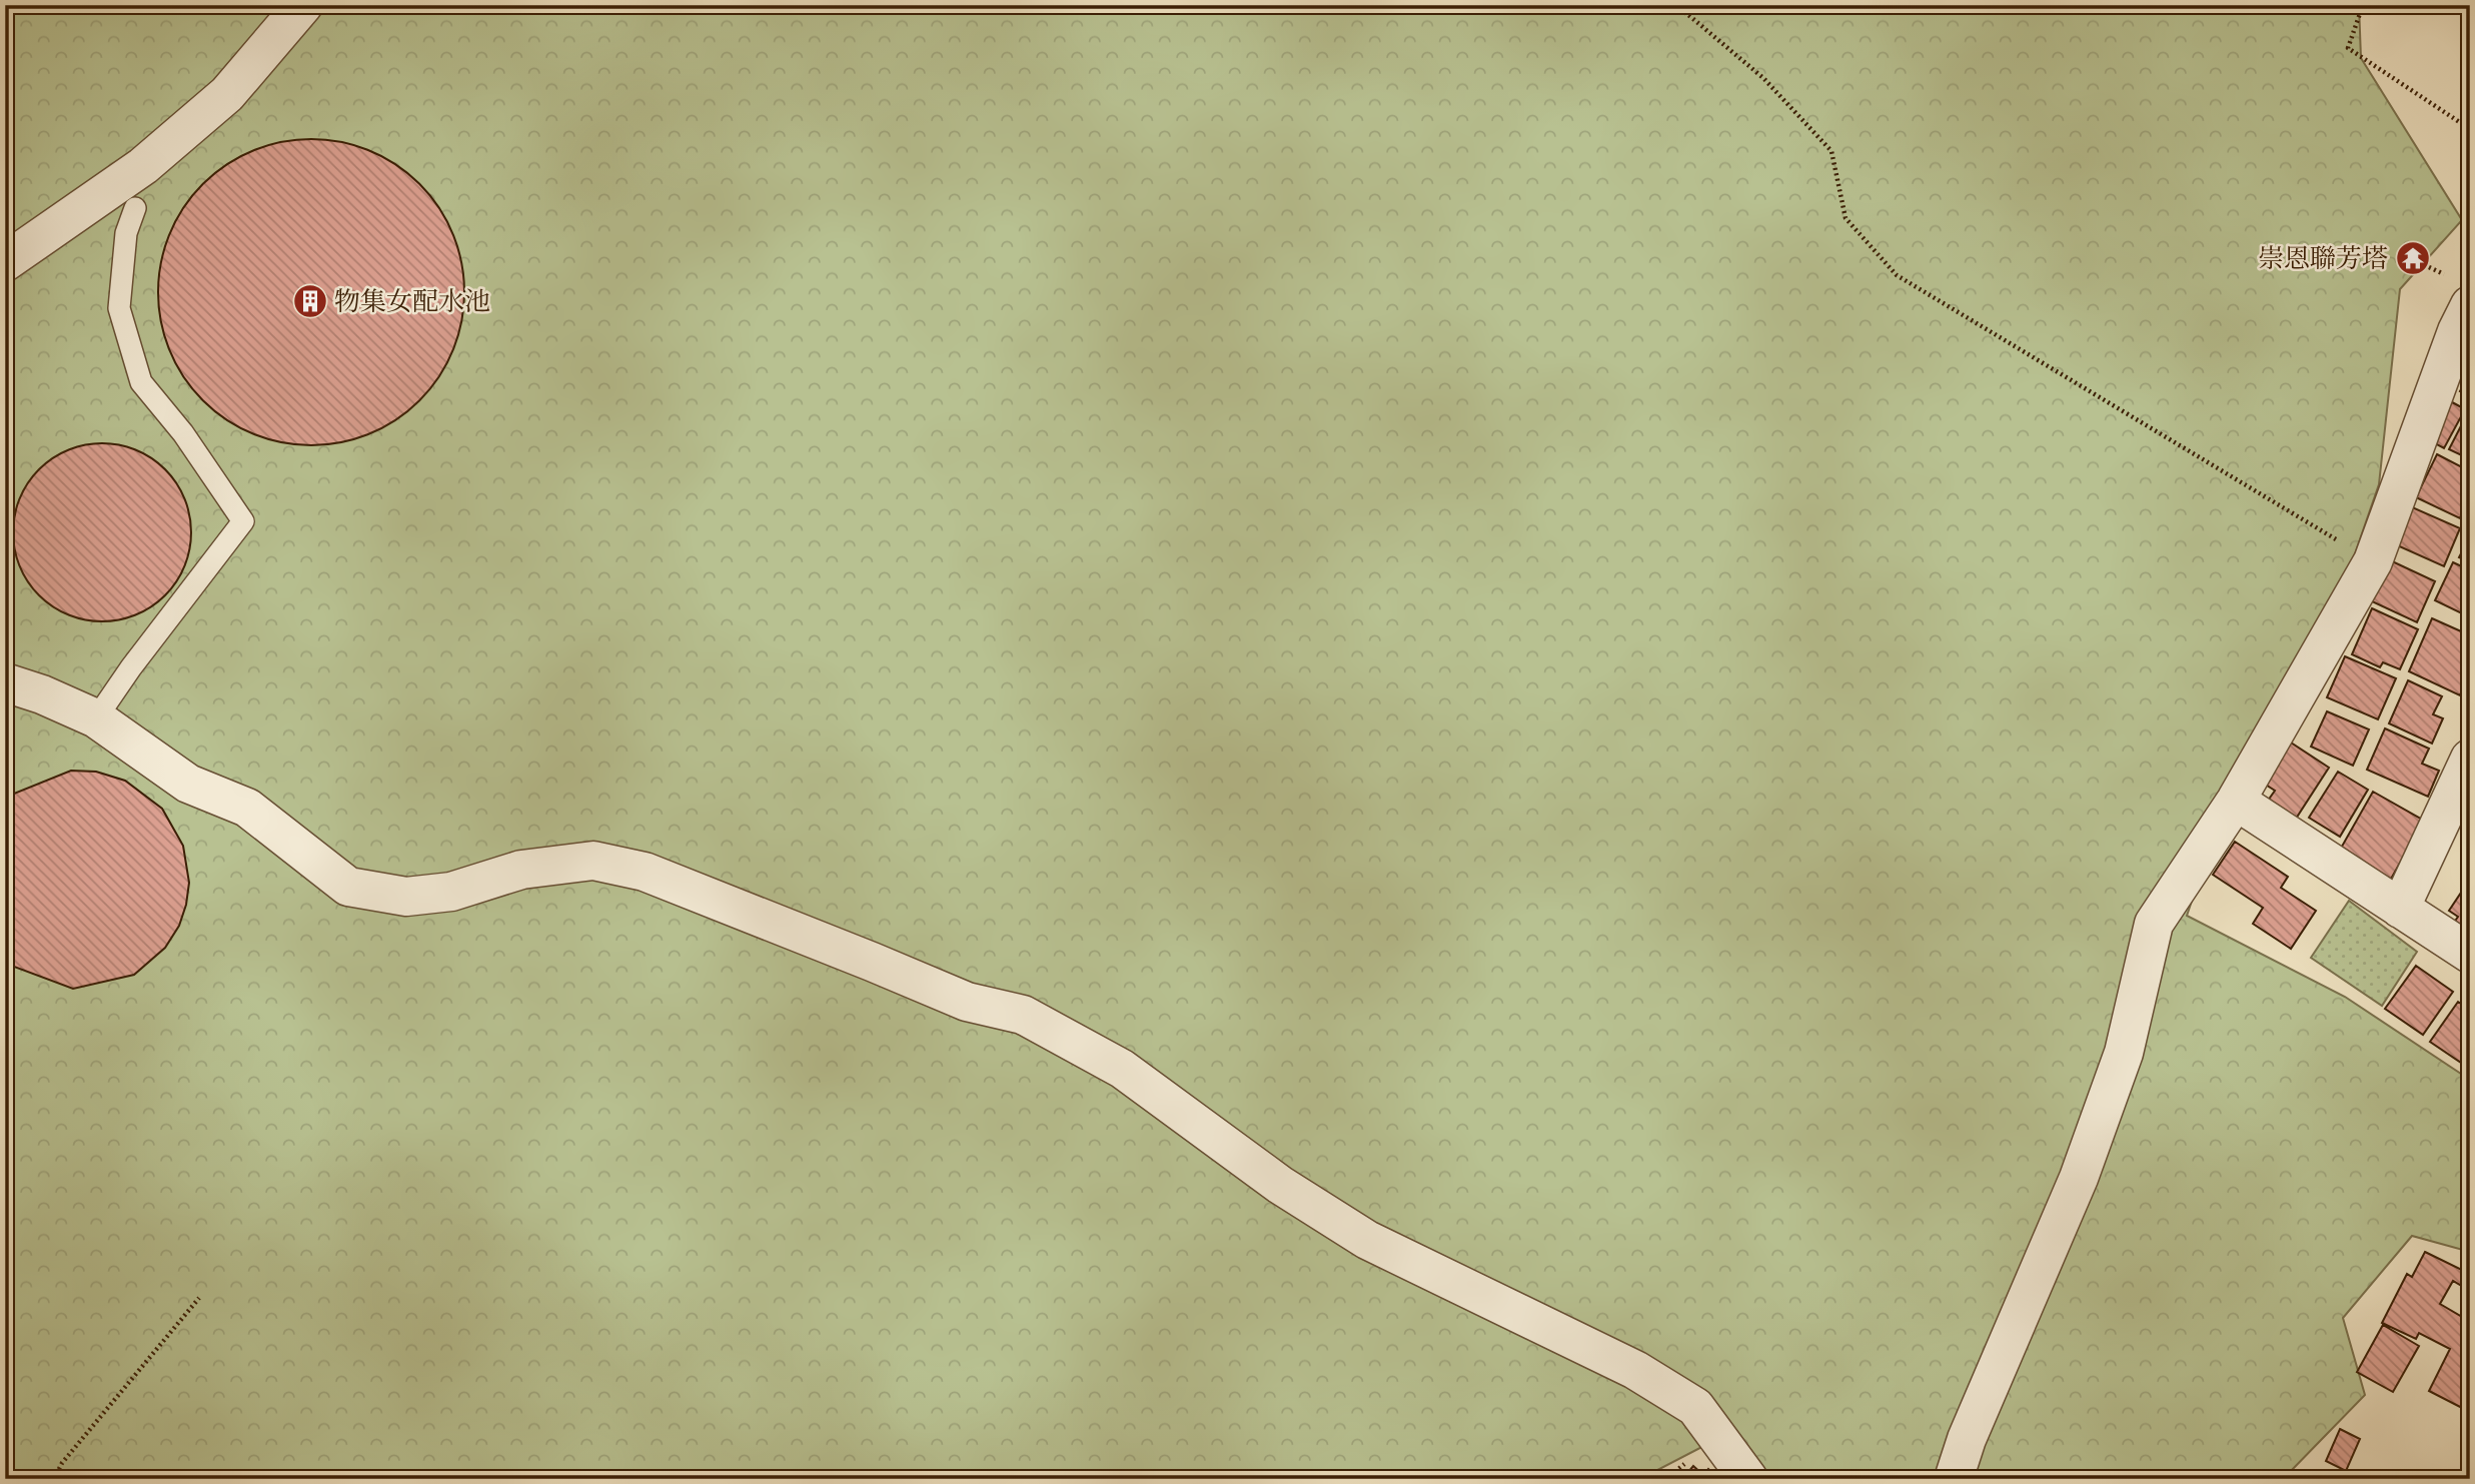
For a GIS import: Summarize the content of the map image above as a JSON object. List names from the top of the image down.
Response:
{
  "places": {
    "temple": ["崇恩聯芳塔"],
    "building": ["物集女配水池"]
  }
}
